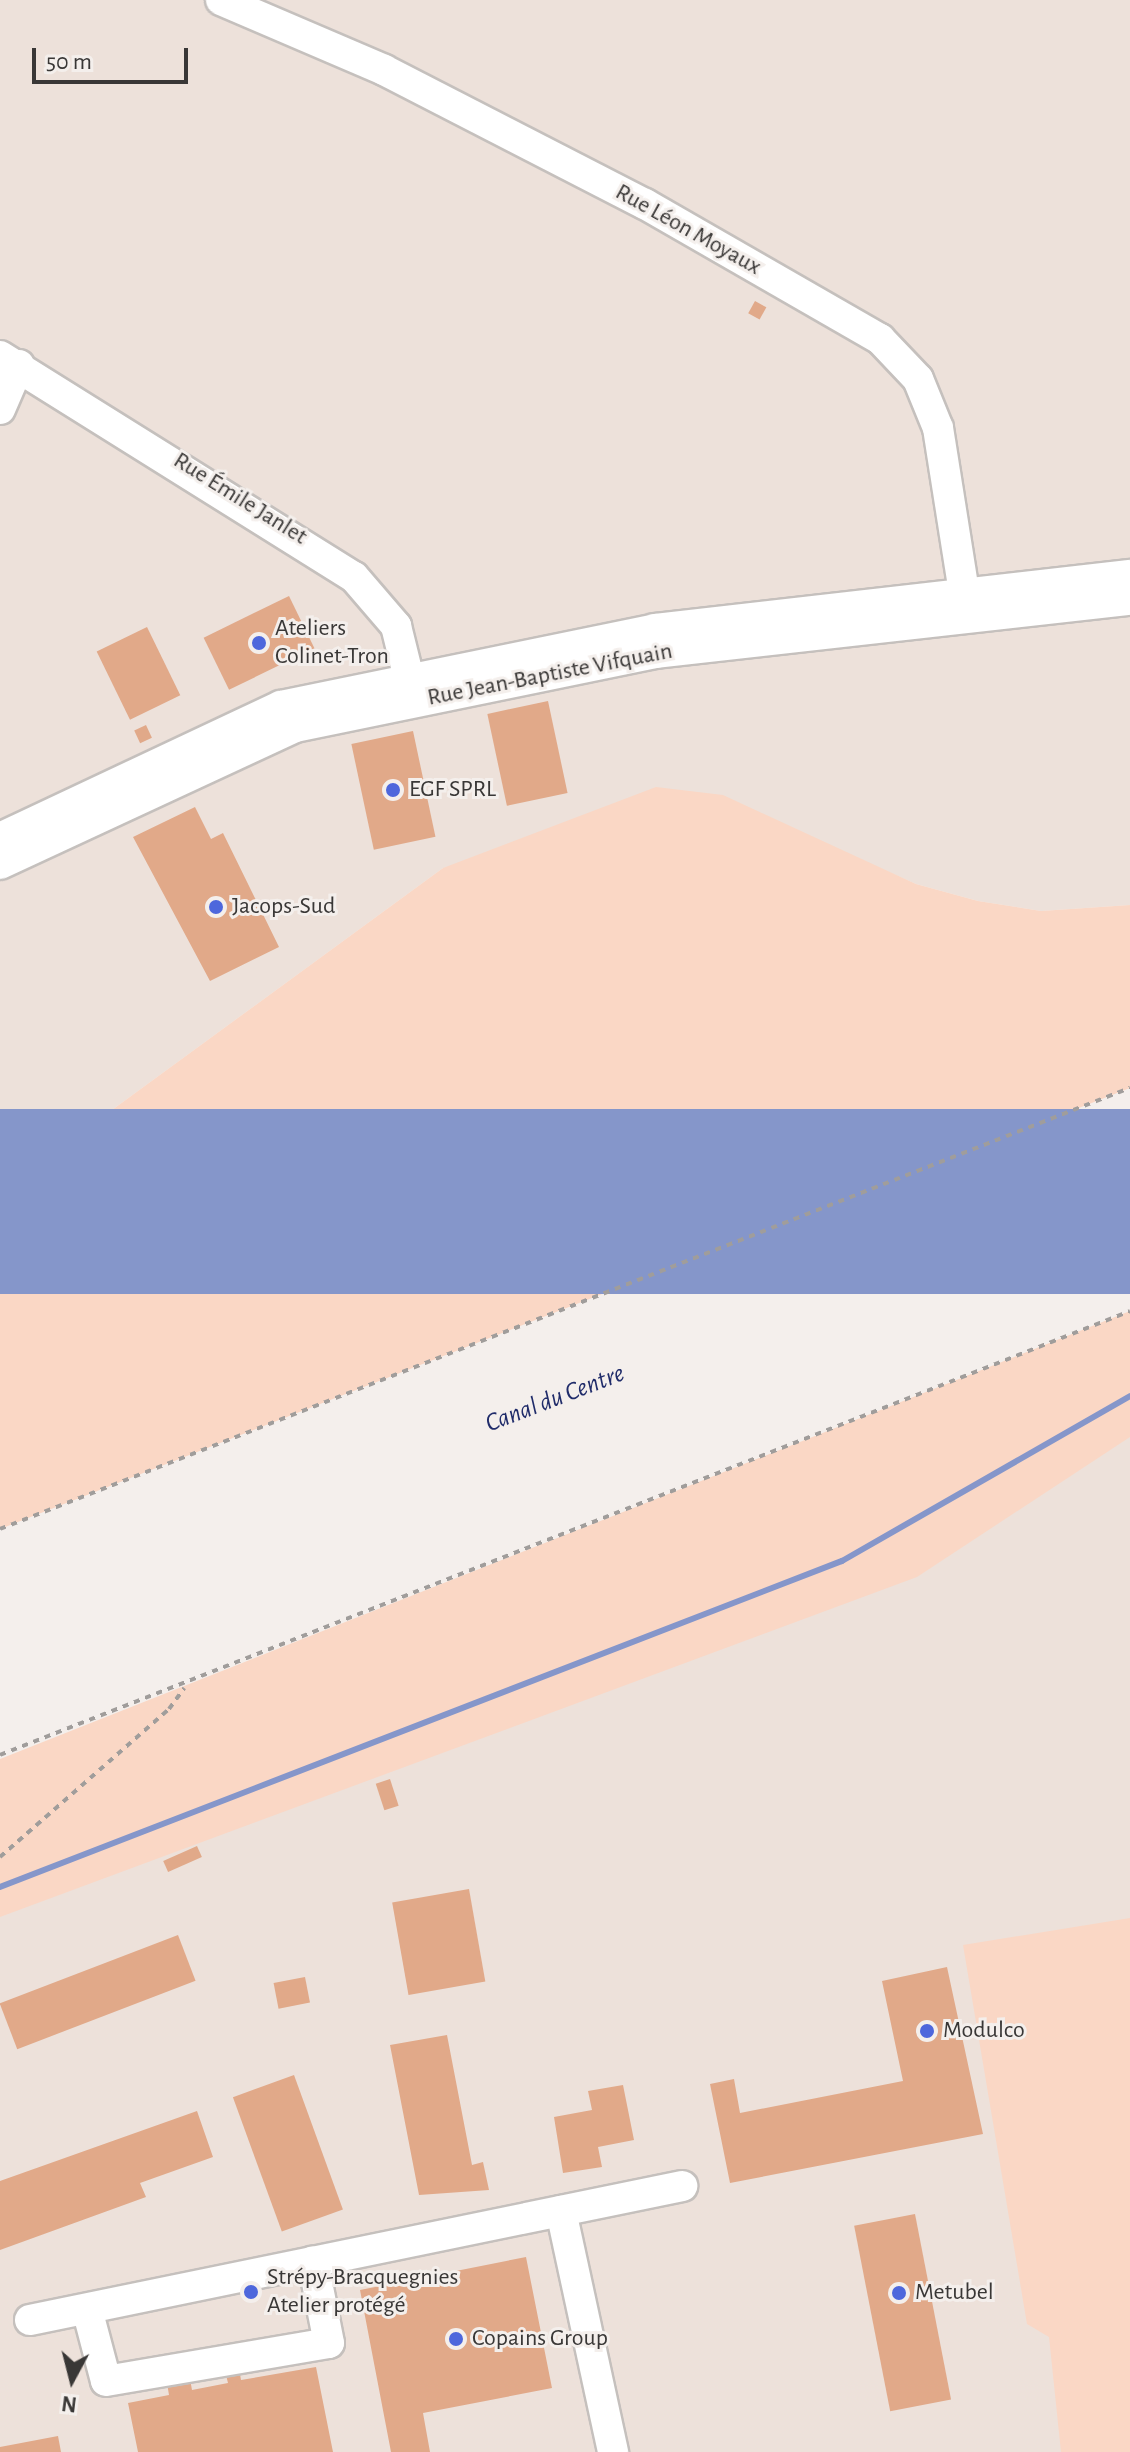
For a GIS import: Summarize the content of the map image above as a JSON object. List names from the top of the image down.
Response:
{
  "streets": {
    "street": ["Rue Léon Moyaux", "Rue Émile Janlet", "Rue Jean-Baptiste Vifquain"]
  },
  "crossings": [
    ["Rue Léon Moyaux", "Rue Jean-Baptiste Vifquain"],
    ["Rue Émile Janlet", "Rue Jean-Baptiste Vifquain"]
  ],
  "water": ["Canal du Centre"],
  "places": [
    "Ateliers Colinet-Tron",
    "EGF SPRL",
    "Jacops-Sud",
    "Modulco",
    "Strépy-Bracquegnies Atelier protégé",
    "Metubel",
    "Copains Group"
  ],
  "scale_bar": "50 m",
  "north": "bottom"
}
